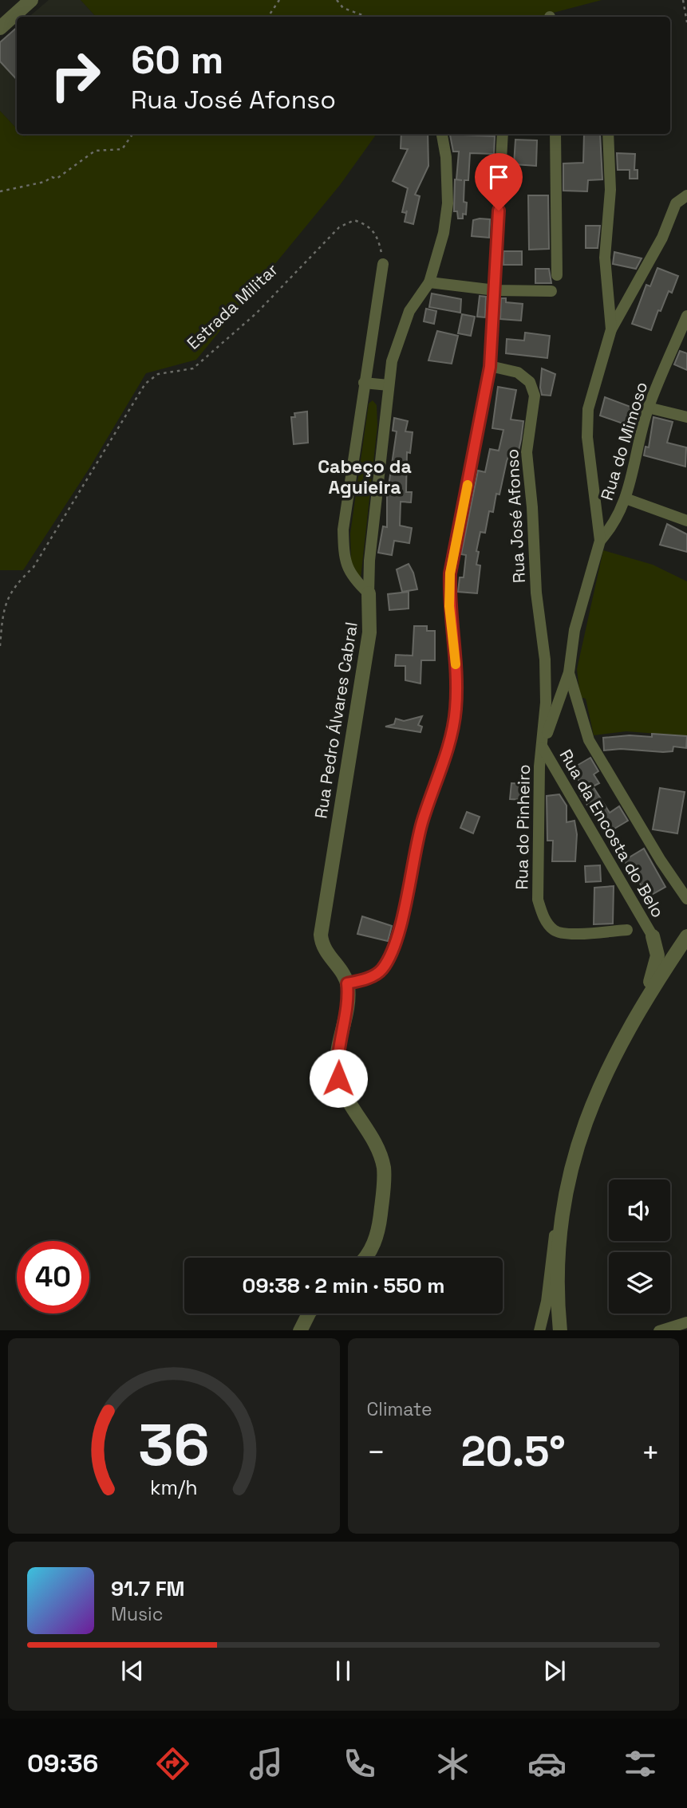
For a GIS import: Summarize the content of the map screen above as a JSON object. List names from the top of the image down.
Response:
{
  "streets": {
    "street": [
      "Rua do Mimoso",
      "Rua José Afonso",
      "Rua Pedro Álvares Cabral",
      "Rua do Pinheiro",
      "Rua da Encosta do Belo"
    ],
    "path": ["Estrada Militar"]
  },
  "crossings": [
    ["Rua José Afonso", "Rua do Pinheiro"],
    ["Rua José Afonso", "Rua da Encosta do Belo"],
    ["Rua do Pinheiro", "Rua da Encosta do Belo"]
  ],
  "districts": ["Cabeço da Aguieira"],
  "page": {
    "turn": ["60 m", "Rua José Afonso"],
    "limit": "40",
    "trip": "09:38 · 2 min · 550 m",
    "tile": "Climate",
    "heat": ["−", "20.5°", "+"],
    "song": ["91.7 FM", "Music"],
    "tabs": "09:36",
    "gauge": ["36", "km/h"]
  }
}
